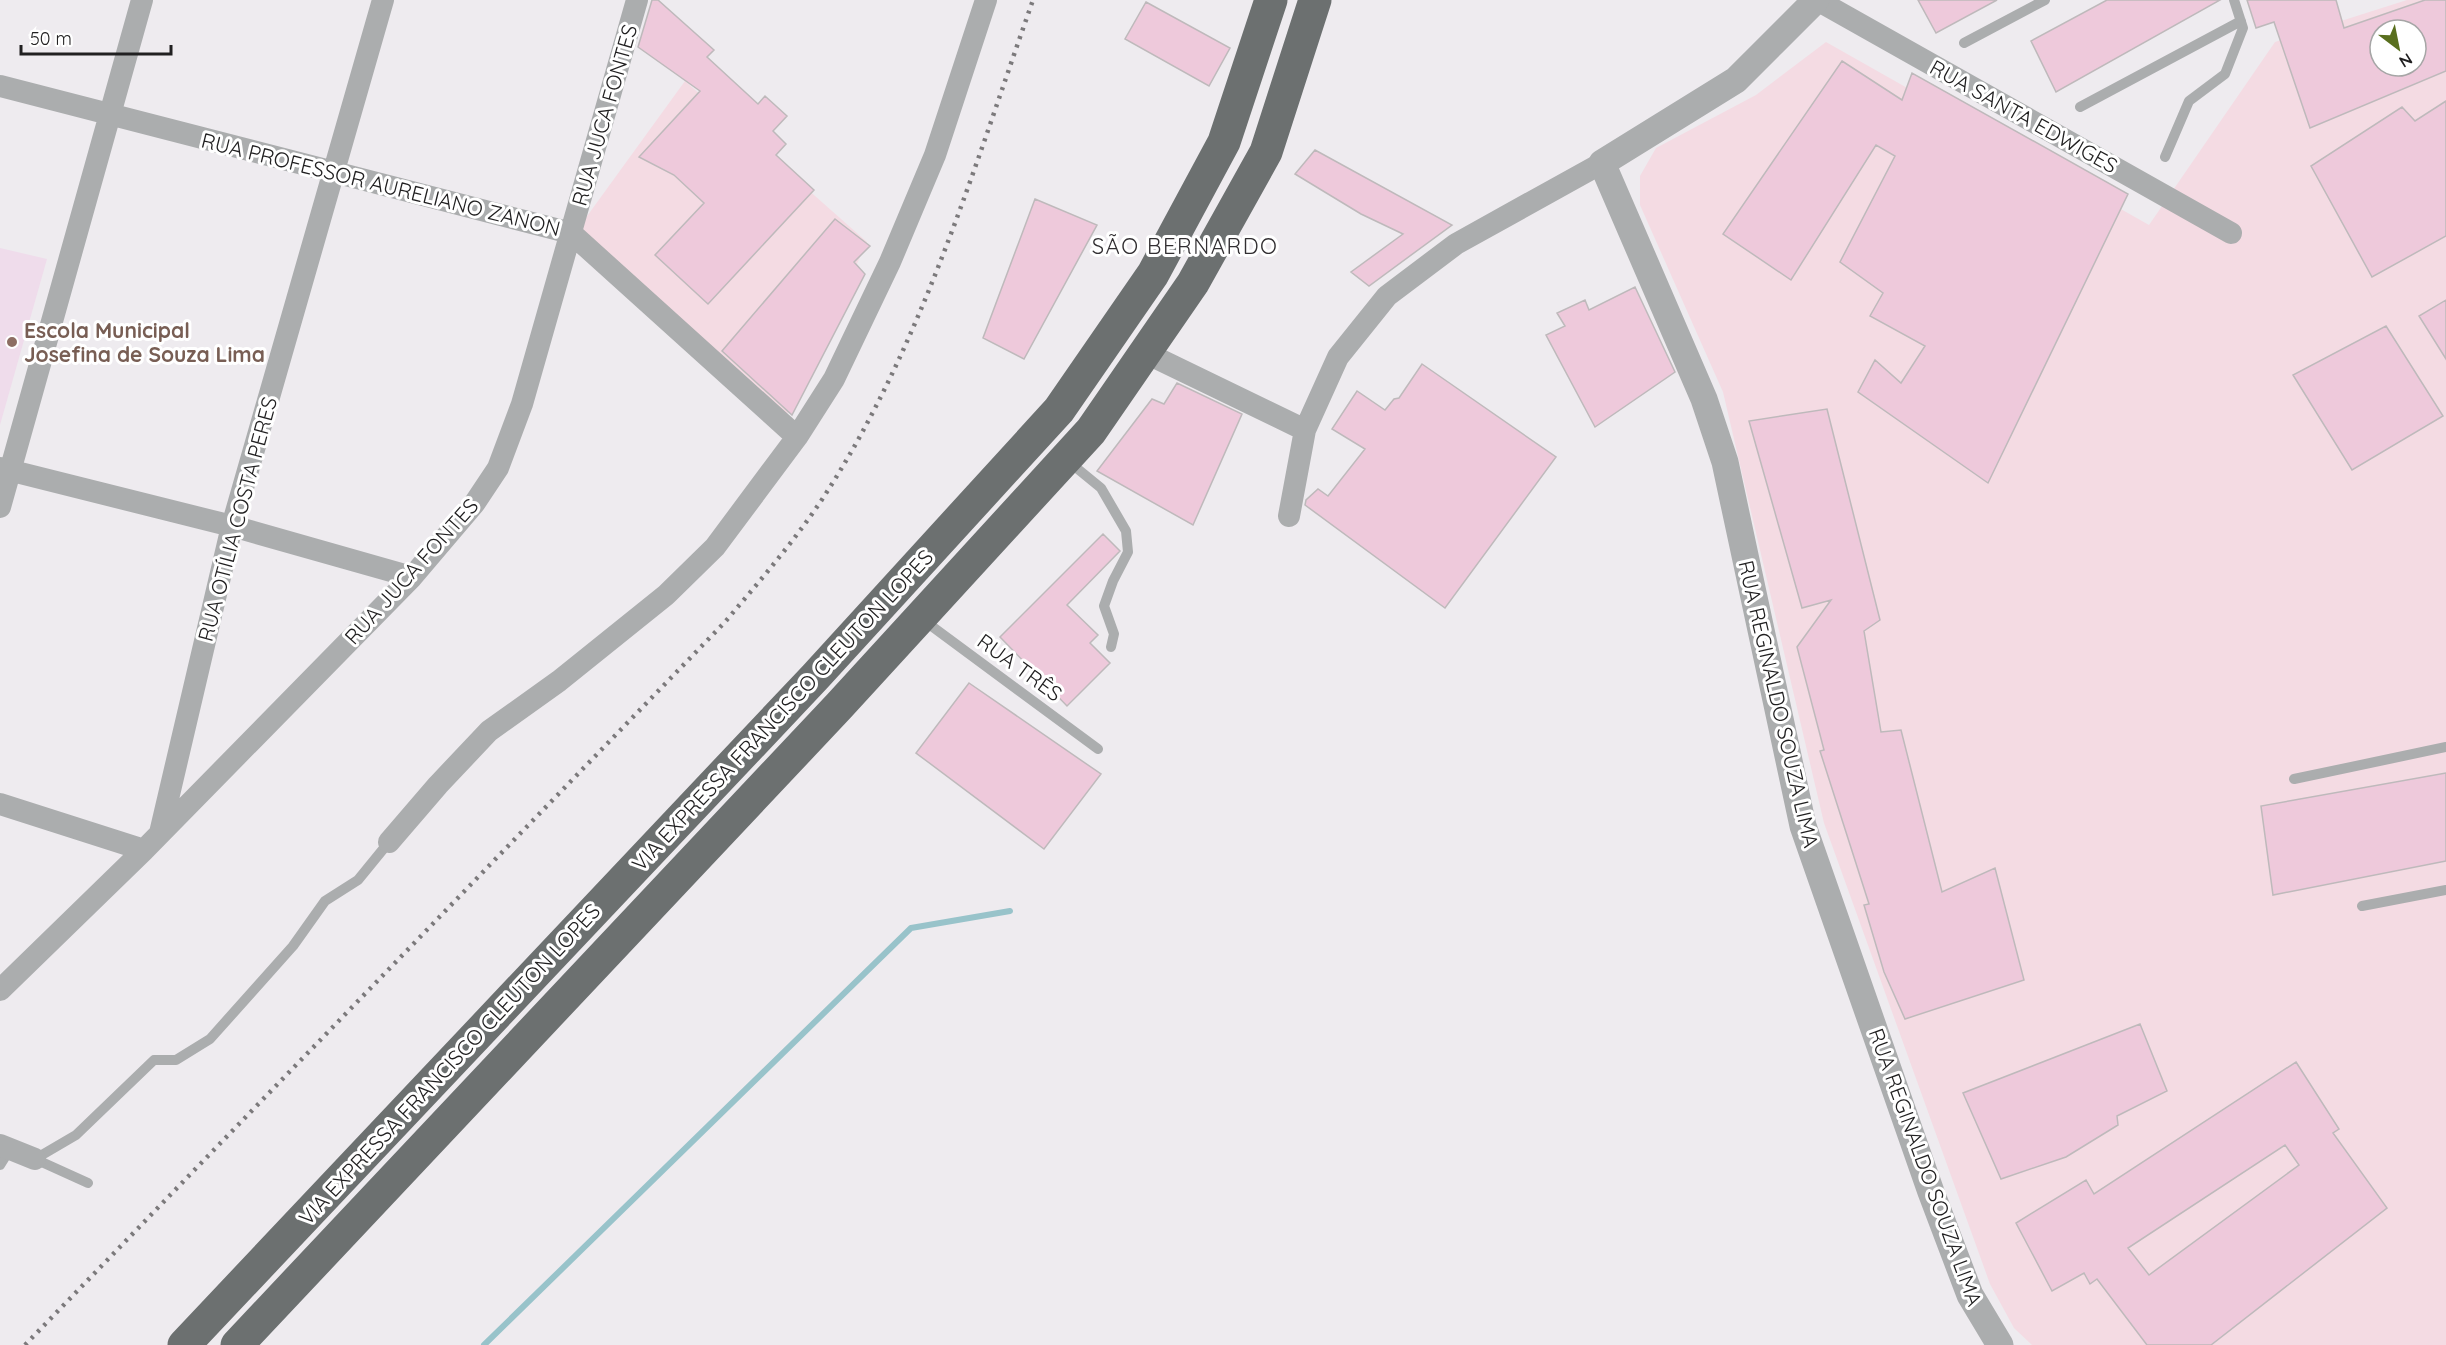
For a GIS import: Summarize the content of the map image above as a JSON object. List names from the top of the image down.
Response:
{
  "streets": {
    "highway": ["VIA EXPRESSA FRANCISCO CLEUTON LOPES"],
    "street": [
      "RUA JUCA FONTES",
      "RUA SANTA EDWIGES",
      "RUA PROFESSOR AURELIANO ZANON",
      "RUA OTÍLIA COSTA PERES",
      "RUA REGINALDO SOUZA LIMA"
    ],
    "lane": ["RUA TRÊS"]
  },
  "crossings": [
    ["RUA JUCA FONTES", "RUA PROFESSOR AURELIANO ZANON"],
    ["RUA JUCA FONTES", "RUA OTÍLIA COSTA PERES"],
    ["RUA PROFESSOR AURELIANO ZANON", "RUA OTÍLIA COSTA PERES"],
    ["RUA TRÊS", "VIA EXPRESSA FRANCISCO CLEUTON LOPES"]
  ],
  "districts": ["SÃO BERNARDO"],
  "places": ["Escola Municipal Josefina de Souza Lima"],
  "scale_bar": "50 m",
  "north": "bottom right"
}
